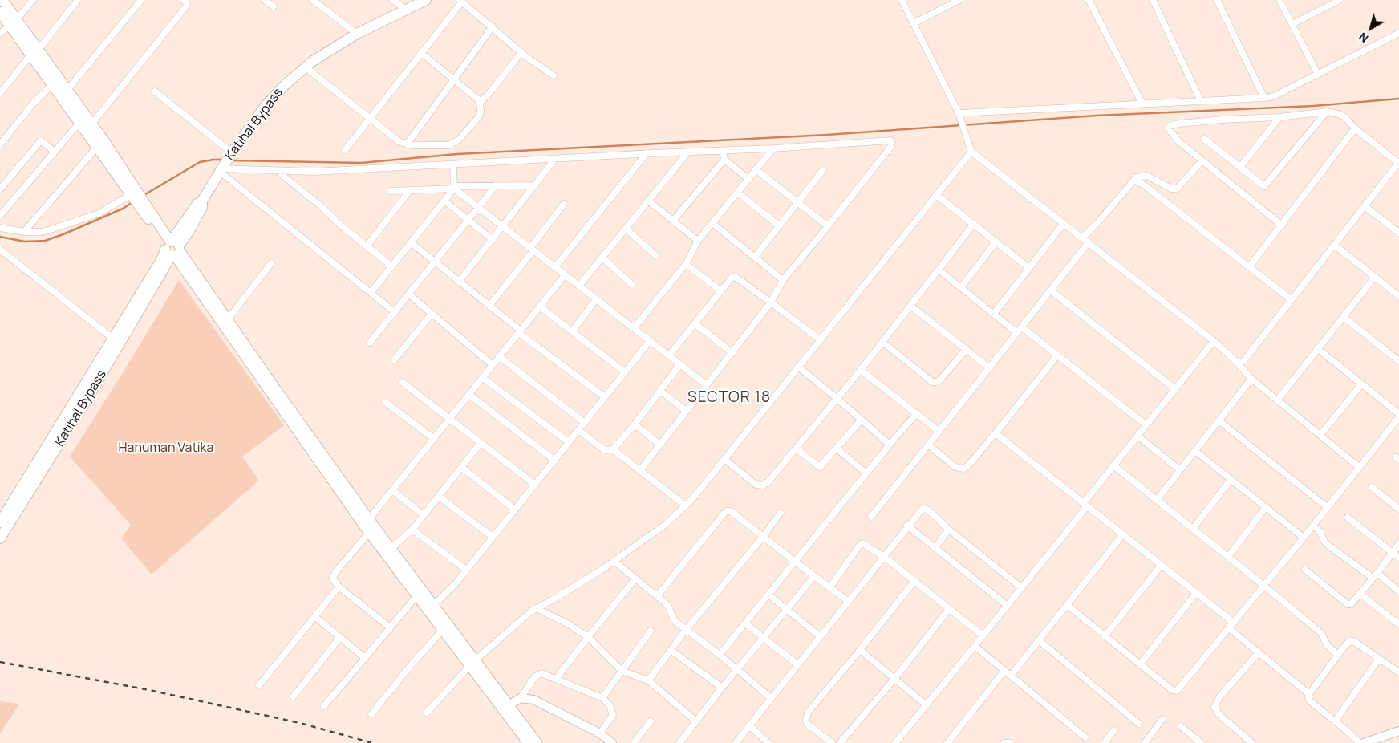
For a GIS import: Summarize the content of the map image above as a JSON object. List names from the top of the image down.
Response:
{
  "streets": {
    "main road": ["Katihal Bypass"]
  },
  "districts": ["SECTOR 18"],
  "parks": ["Hanuman Vatika"],
  "north": "bottom left"
}
